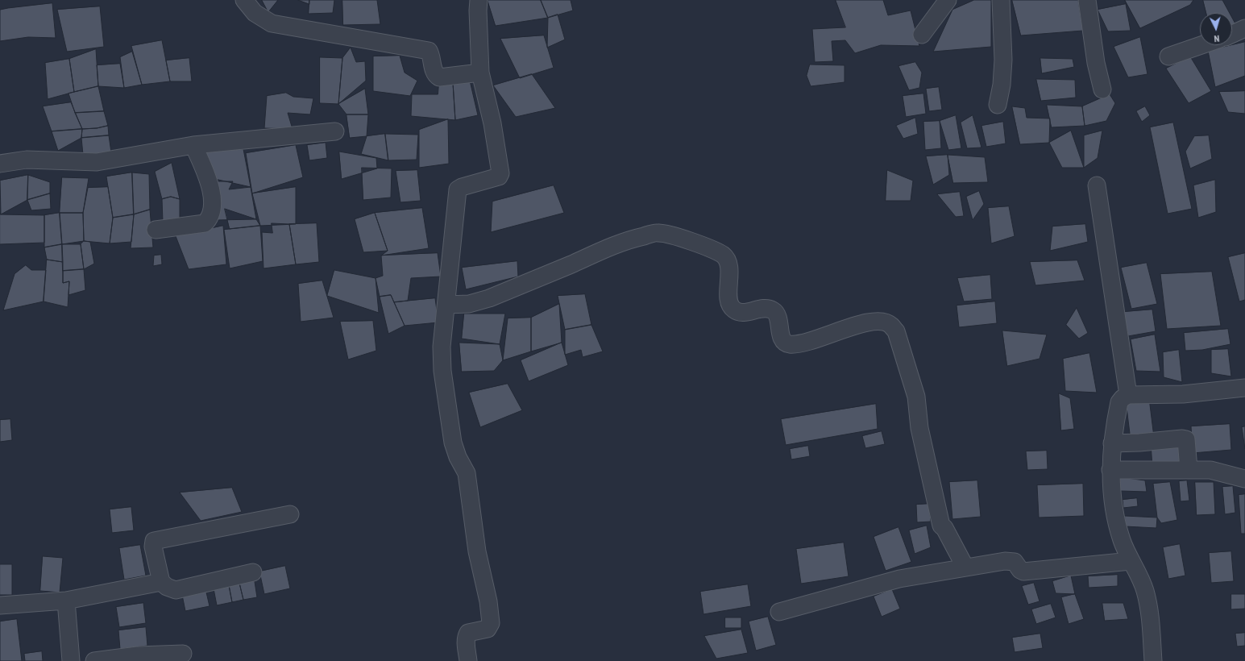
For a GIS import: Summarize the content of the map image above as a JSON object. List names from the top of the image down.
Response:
{
  "north": "bottom"
}
